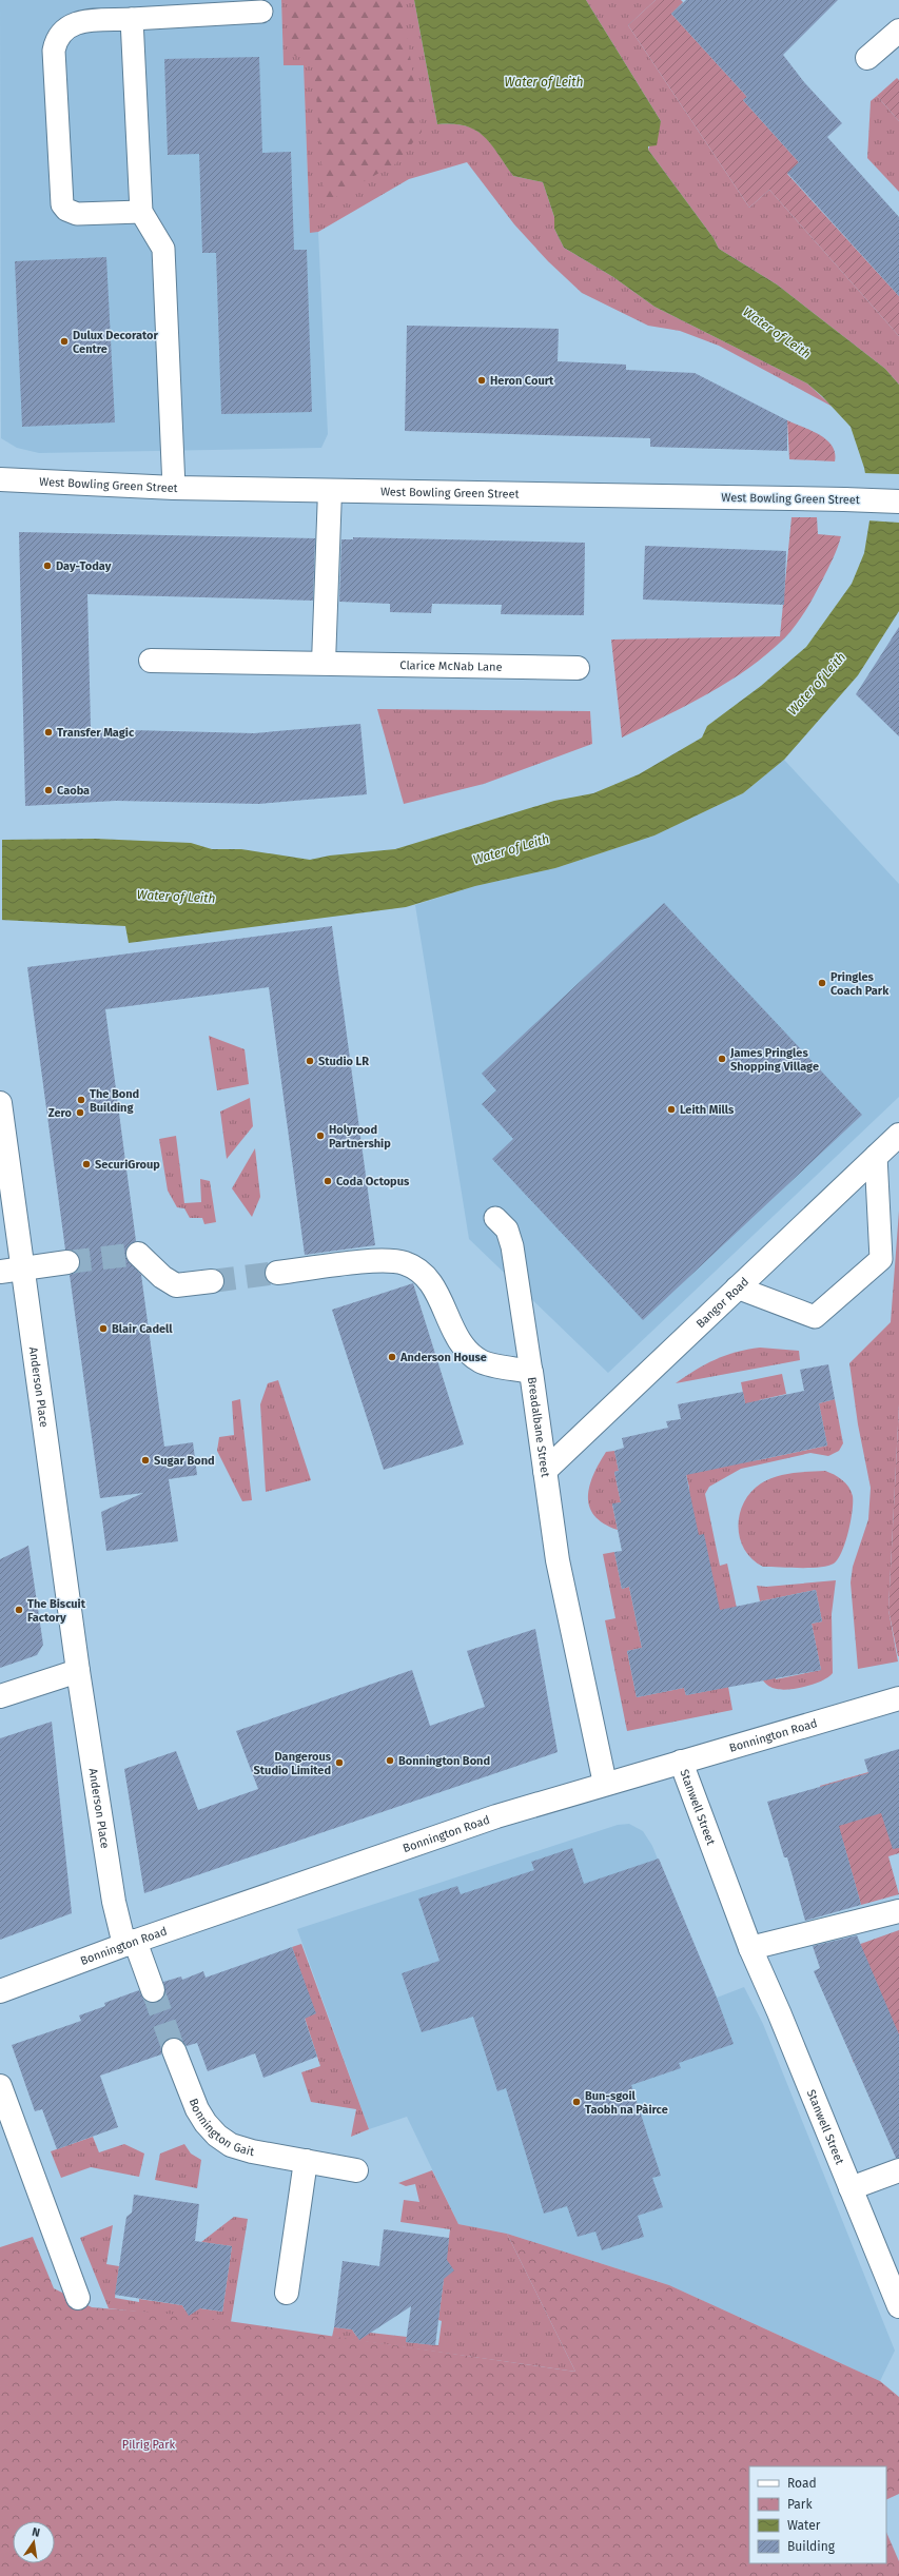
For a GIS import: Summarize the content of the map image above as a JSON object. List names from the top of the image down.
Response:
{
  "streets": {
    "street": [
      "West Bowling Green Street",
      "Clarice McNab Lane",
      "Bangor Road",
      "Anderson Place",
      "Breadalbane Street",
      "Bonnington Road",
      "Stanwell Street",
      "Bonnington Gait"
    ]
  },
  "crossings": [
    ["Bangor Road", "Breadalbane Street"],
    ["Anderson Place", "Bonnington Road"],
    ["Breadalbane Street", "Bonnington Road"],
    ["Bonnington Road", "Stanwell Street"]
  ],
  "water": ["Water of Leith"],
  "parks": ["Pilrig Park"],
  "places": [
    "Dulux Decorator Centre",
    "Heron Court",
    "Day-Today",
    "Transfer Magic",
    "Caoba",
    "Pringles Coach Park",
    "James Pringles Shopping Village",
    "Studio LR",
    "The Bond Building",
    "Leith Mills",
    "Zero",
    "Holyrood Partnership",
    "SecuriGroup",
    "Coda Octopus",
    "Blair Cadell",
    "Anderson House",
    "Sugar Bond",
    "The Biscuit Factory",
    "Bonnington Bond",
    "Dangerous Studio Limited",
    "Bun-sgoil Taobh na Pàirce"
  ],
  "legend": [
    "Road",
    "Park",
    "Water",
    "Building"
  ],
  "north": "top"
}
